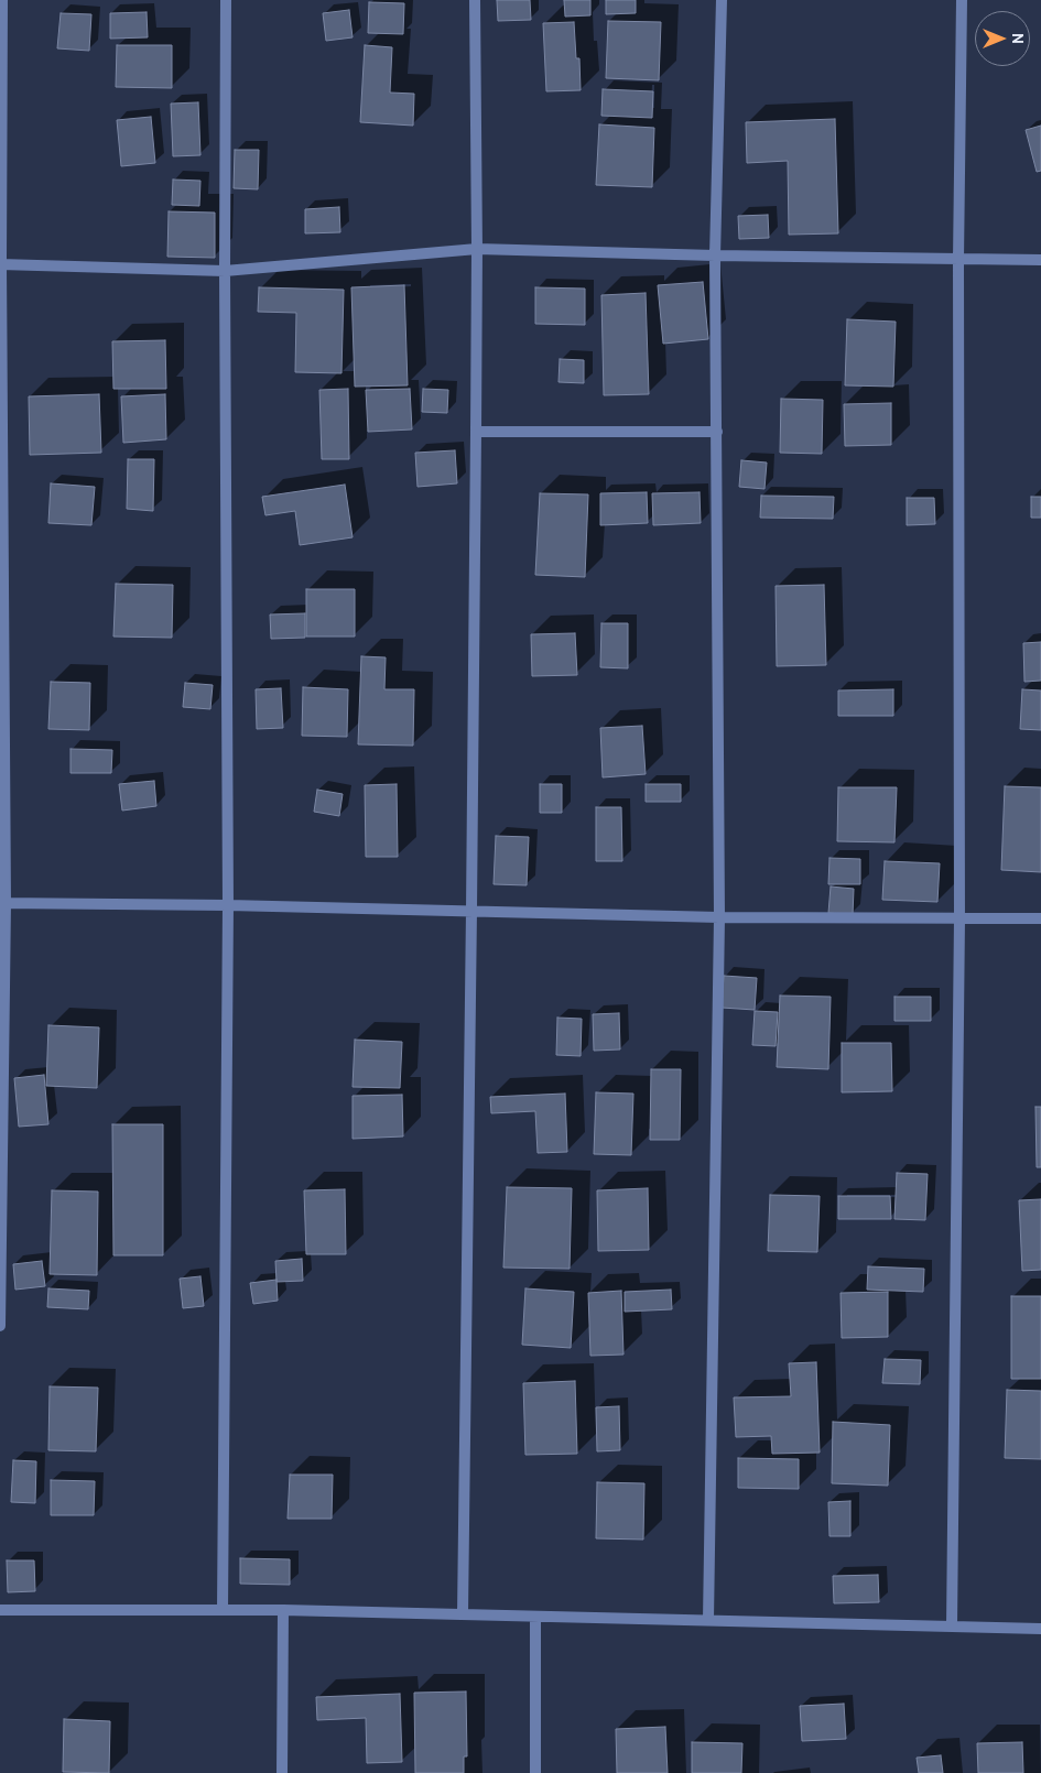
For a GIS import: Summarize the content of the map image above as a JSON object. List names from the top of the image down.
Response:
{
  "north": "right"
}
